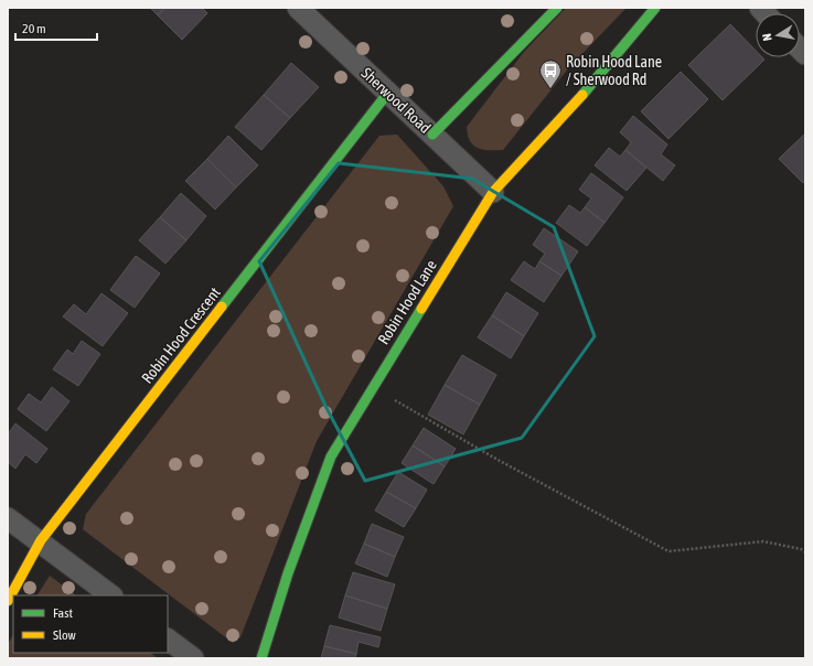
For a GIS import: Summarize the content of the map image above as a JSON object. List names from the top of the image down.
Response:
{
  "streets": {
    "street": ["Sherwood Road", "Robin Hood Lane", "Robin Hood Crescent"]
  },
  "crossings": [
    ["Sherwood Road", "Robin Hood Lane"],
    ["Sherwood Road", "Robin Hood Crescent"]
  ],
  "places": {
    "bus stop": ["Robin Hood Lane / Sherwood Rd"]
  },
  "legend": ["Fast", "Slow"],
  "scale_bar": "20 m",
  "north": "left"
}
